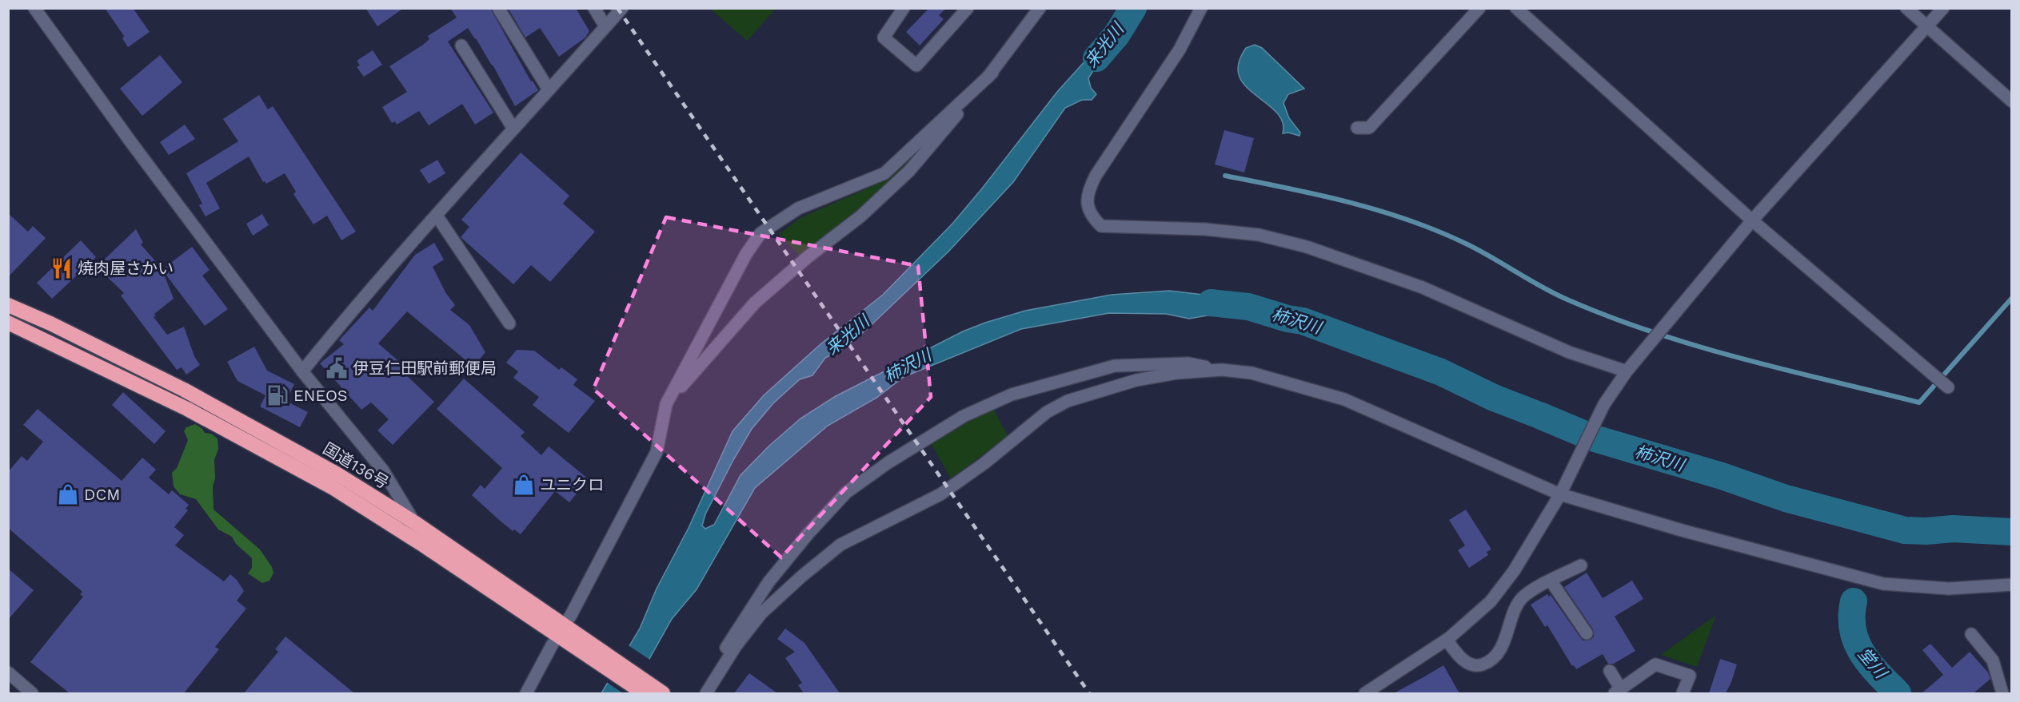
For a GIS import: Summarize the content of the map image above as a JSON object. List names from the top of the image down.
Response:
{
  "streets": {
    "highway": ["国道136号"]
  },
  "water": ["来光川", "柿沢川", "堂川"],
  "places": {
    "restaurant": ["焼肉屋さかい"],
    "public building": ["伊豆仁田駅前郵便局"],
    "fuel station": ["ENEOS"],
    "shop": ["ユニクロ", "DCM"]
  }
}
